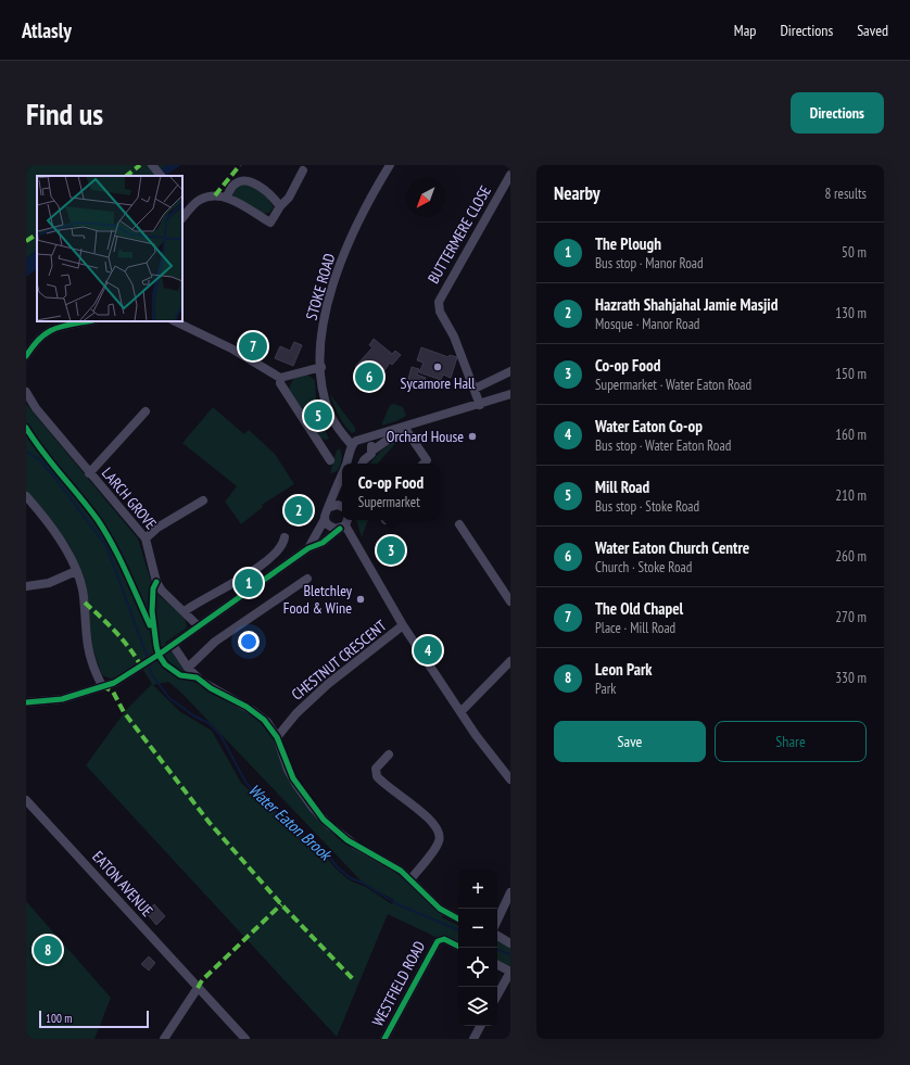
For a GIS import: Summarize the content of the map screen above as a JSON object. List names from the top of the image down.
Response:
{
  "streets": {
    "street": [
      "BUTTERMERE CLOSE",
      "STOKE ROAD",
      "LARCH GROVE",
      "CHESTNUT CRESCENT",
      "EATON AVENUE",
      "WESTFIELD ROAD"
    ]
  },
  "water": ["Water Eaton Brook"],
  "places": ["Sycamore Hall", "Orchard House", "Bletchley Food & Wine"],
  "scale_bar": "100 m",
  "north": "bottom left",
  "page": {
    "header": "Atlasly",
    "nav": ["Map", "Directions", "Saved"],
    "buttons": [
      "Directions",
      ["Save", "Share"]
    ],
    "title": "Find us",
    "heading": ["Nearby", "8 results"],
    "list": [
      {
        "mark": "1",
        "name": "The Plough",
        "note": "Bus stop · Manor Road",
        "value": "50 m"
      },
      {
        "mark": "2",
        "name": "Hazrath Shahjahal Jamie Masjid",
        "note": "Mosque · Manor Road",
        "value": "130 m"
      },
      {
        "mark": "3",
        "name": "Co-op Food",
        "note": "Supermarket · Water Eaton Road",
        "value": "150 m"
      },
      {
        "mark": "4",
        "name": "Water Eaton Co-op",
        "note": "Bus stop · Water Eaton Road",
        "value": "160 m"
      },
      {
        "mark": "5",
        "name": "Mill Road",
        "note": "Bus stop · Stoke Road",
        "value": "210 m"
      },
      {
        "mark": "6",
        "name": "Water Eaton Church Centre",
        "note": "Church · Stoke Road",
        "value": "260 m"
      },
      {
        "mark": "7",
        "name": "The Old Chapel",
        "note": "Place · Mill Road",
        "value": "270 m"
      },
      {
        "mark": "8",
        "name": "Leon Park",
        "note": "Park",
        "value": "330 m"
      }
    ],
    "pins": [
      "7",
      "6",
      "5",
      "2",
      "3",
      "1",
      "4",
      "8"
    ],
    "popup": ["Co-op Food", "Supermarket"],
    "map_buttons": ["+", "−"],
    "scale": "100 m"
  }
}
